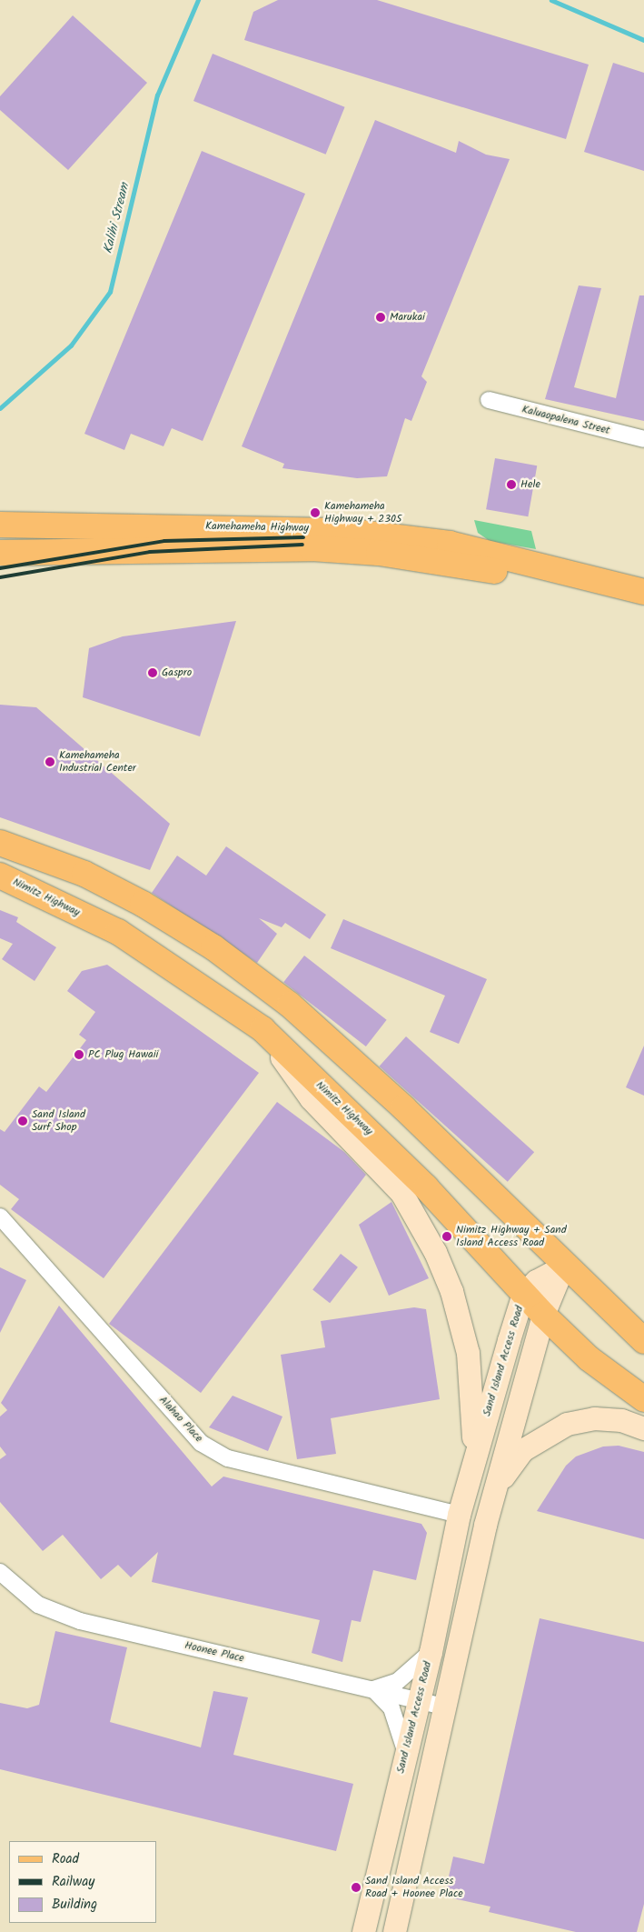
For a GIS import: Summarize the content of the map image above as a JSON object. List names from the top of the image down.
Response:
{
  "streets": {
    "main road": ["Kamehameha Highway", "Nimitz Highway", "Sand Island Access Road"],
    "street": ["Kaluaopalena Street", "Alahao Place", "Hoonee Place"]
  },
  "crossings": [
    ["Nimitz Highway", "Sand Island Access Road"],
    ["Sand Island Access Road", "Alahao Place"],
    ["Sand Island Access Road", "Hoonee Place"]
  ],
  "water": ["Kalihi Stream"],
  "places": [
    "Marukai",
    "Hele",
    "Kamehameha Highway + 2305",
    "Gaspro",
    "Kamehameha Industrial Center",
    "PC Plug Hawaii",
    "Sand Island Surf Shop",
    "Nimitz Highway + Sand Island Access Road",
    "Sand Island Access Road + Hoonee Place"
  ],
  "legend": ["Road", "Railway", "Building"]
}
